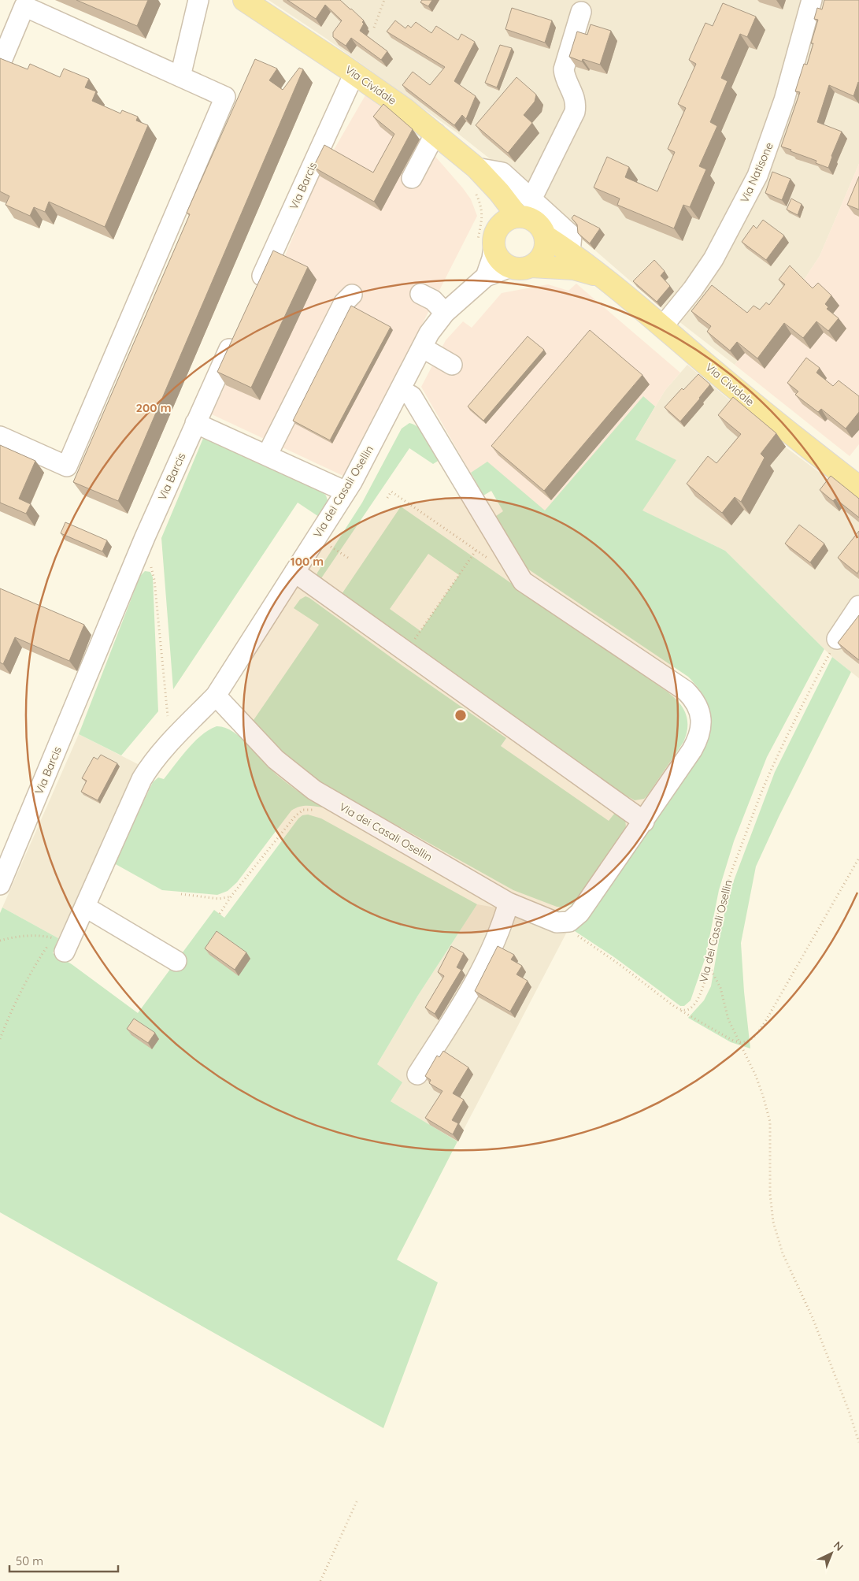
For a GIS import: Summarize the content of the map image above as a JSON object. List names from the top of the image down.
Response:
{
  "streets": {
    "main road": ["Via Cividale"],
    "street": ["Via Natisone", "Via Barcis", "Via dei Casali Osellin"]
  },
  "crossings": [
    ["Via Cividale", "Via Natisone"],
    ["Via Cividale", "Via Barcis"],
    ["Via Cividale", "Via dei Casali Osellin"]
  ],
  "scale_bar": "50 m",
  "north": "top right",
  "rings": ["200 m", "100 m"]
}
